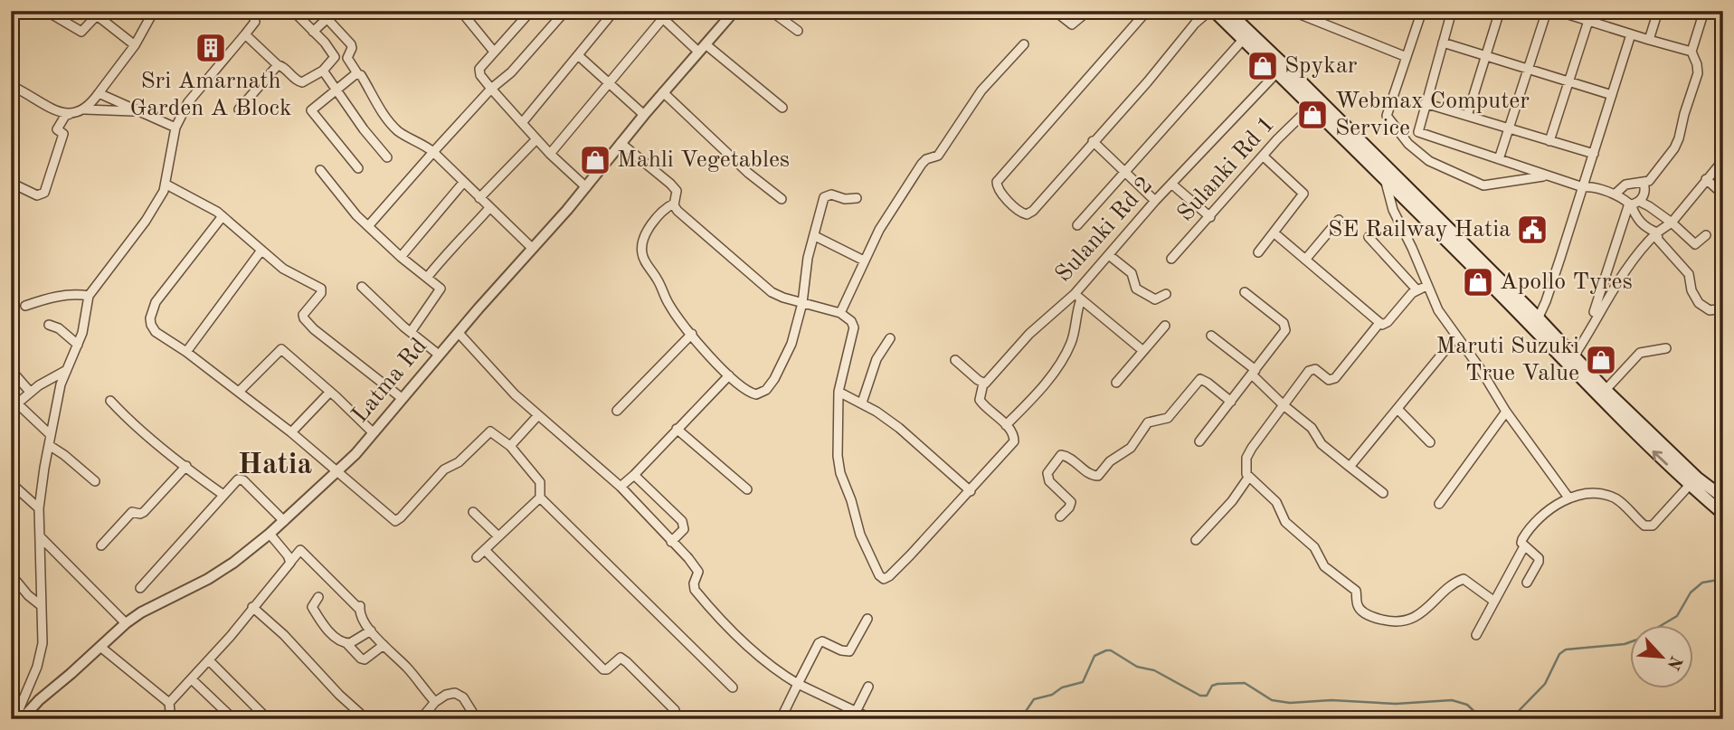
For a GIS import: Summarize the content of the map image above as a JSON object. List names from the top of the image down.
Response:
{
  "streets": {
    "street": ["Sulanki Rd 1", "Sulanki Rd 2", "Latma Rd"]
  },
  "districts": ["Hatia"],
  "places": {
    "building": ["Sri Amarnath Garden A Block"],
    "shop": [
      "Spykar",
      "Webmax Computer Service",
      "Mahli Vegetables",
      "Apollo Tyres",
      "Maruti Suzuki True Value"
    ],
    "public building": ["SE Railway Hatia"]
  },
  "north": "bottom right"
}
